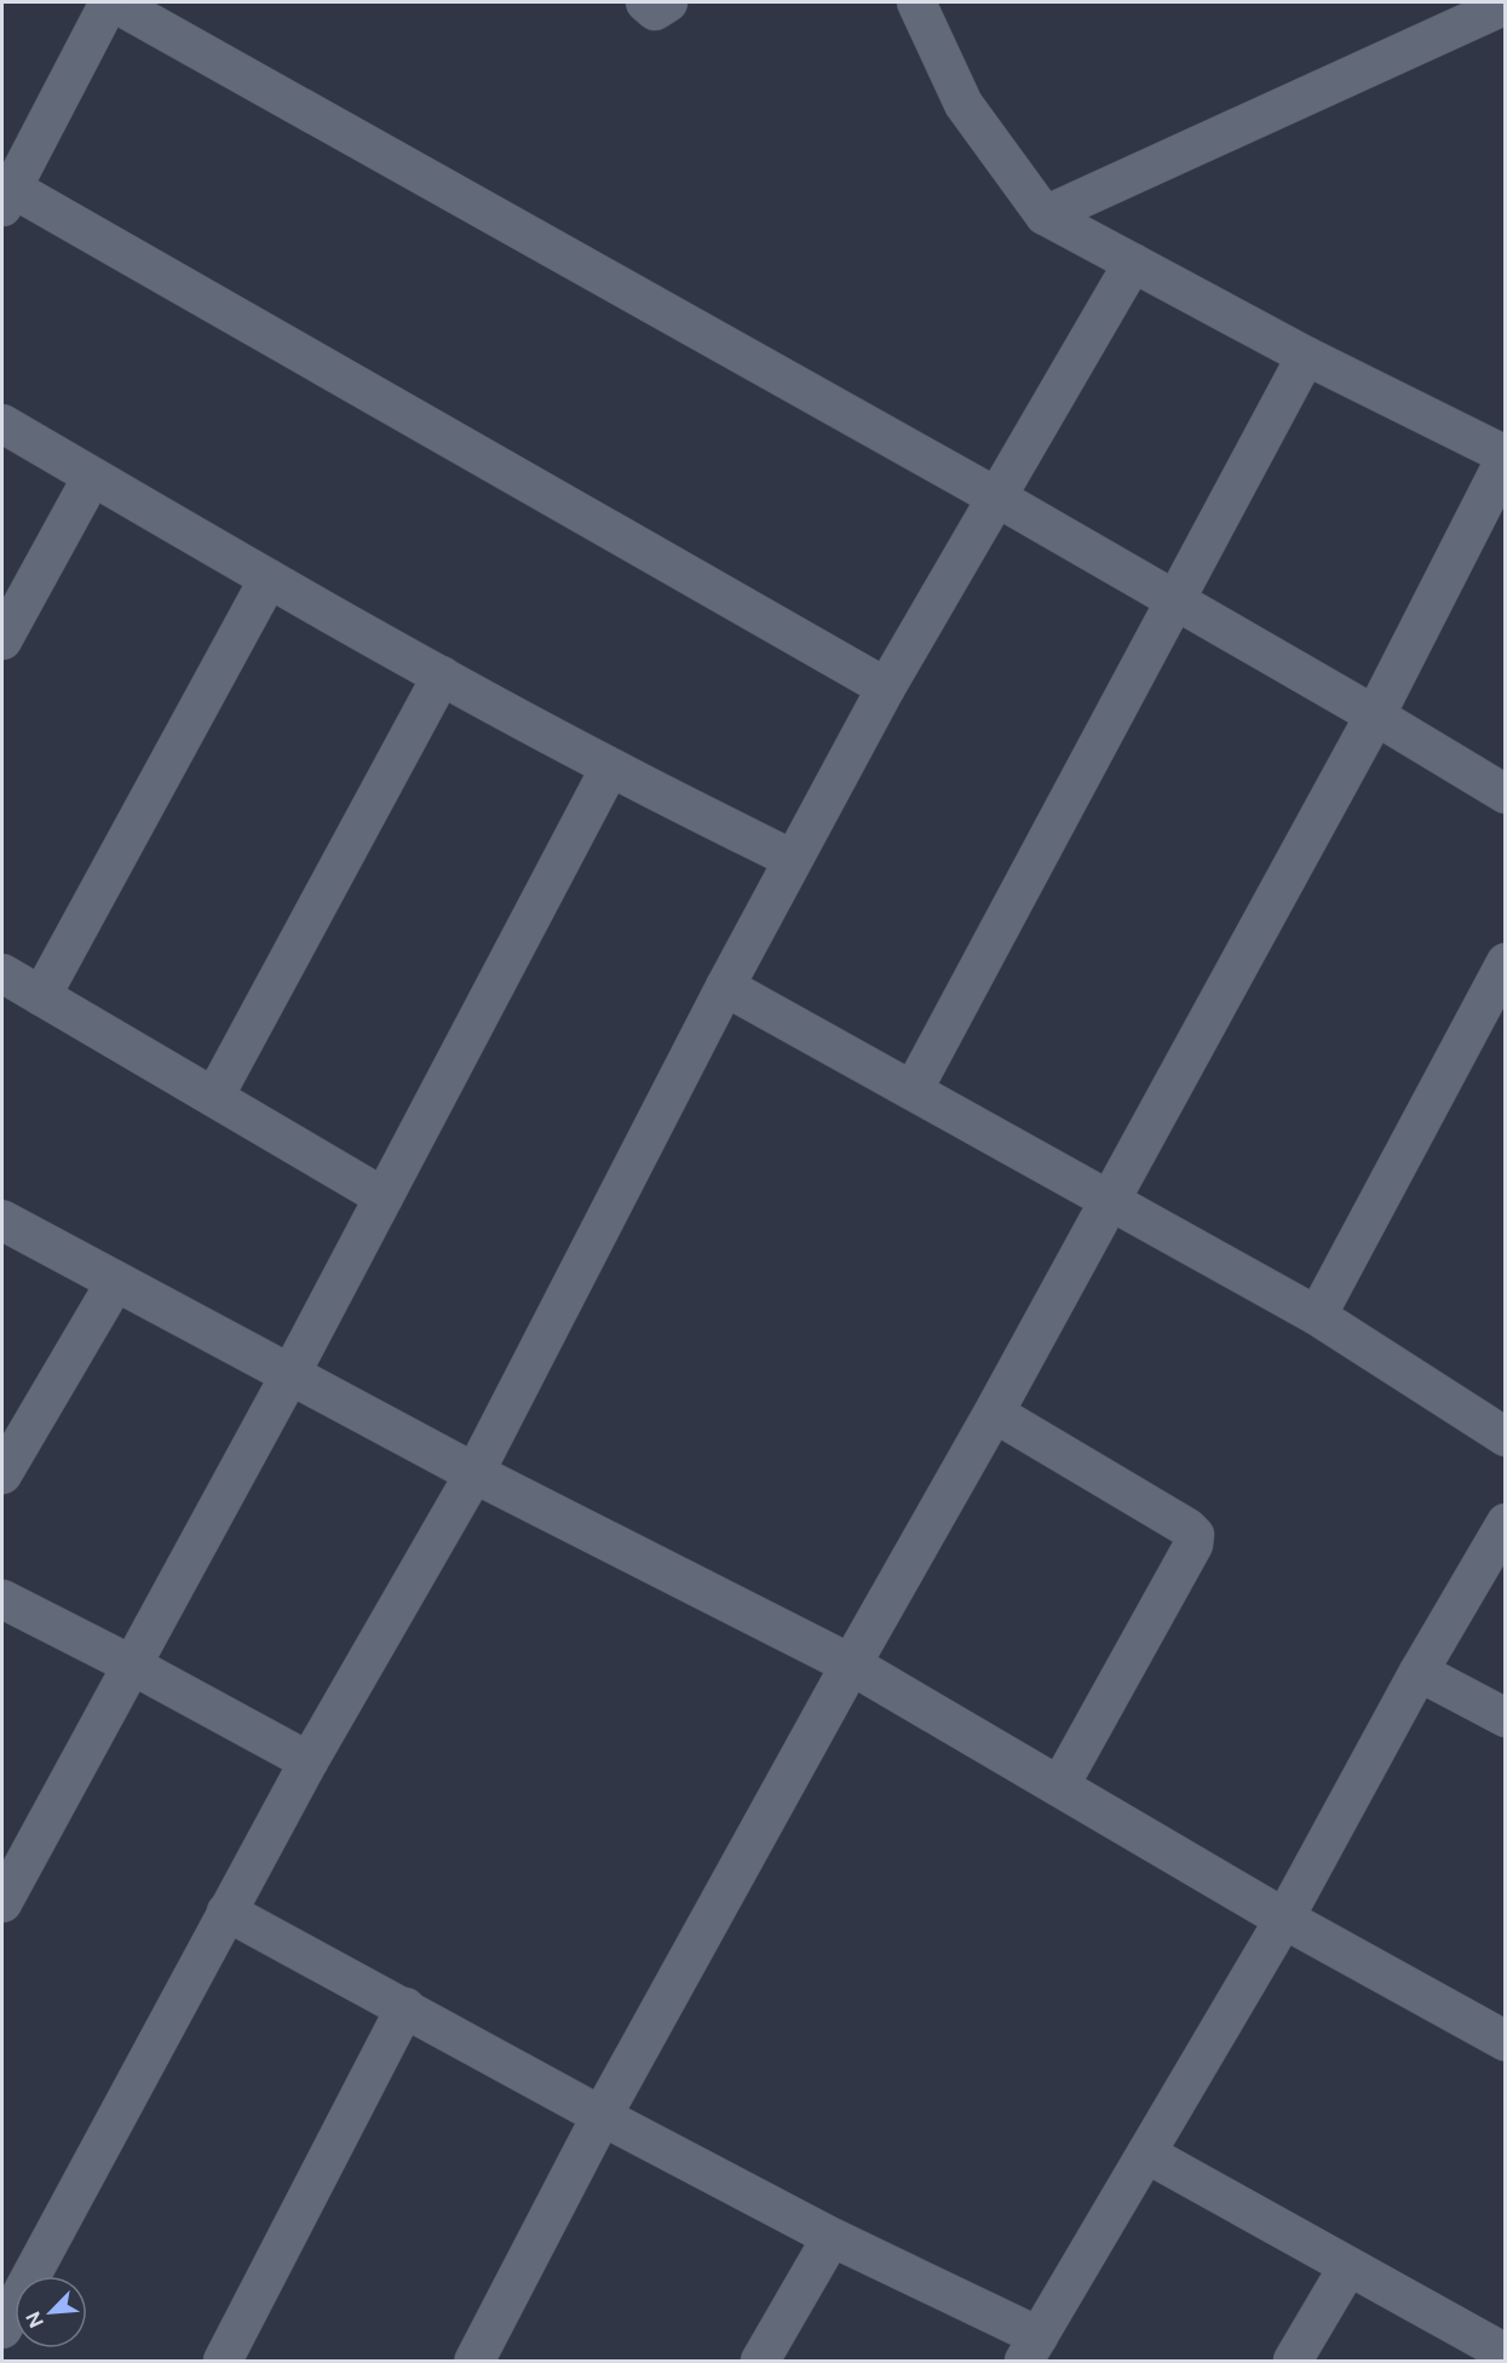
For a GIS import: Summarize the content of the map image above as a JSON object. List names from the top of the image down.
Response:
{
  "north": "bottom left"
}
